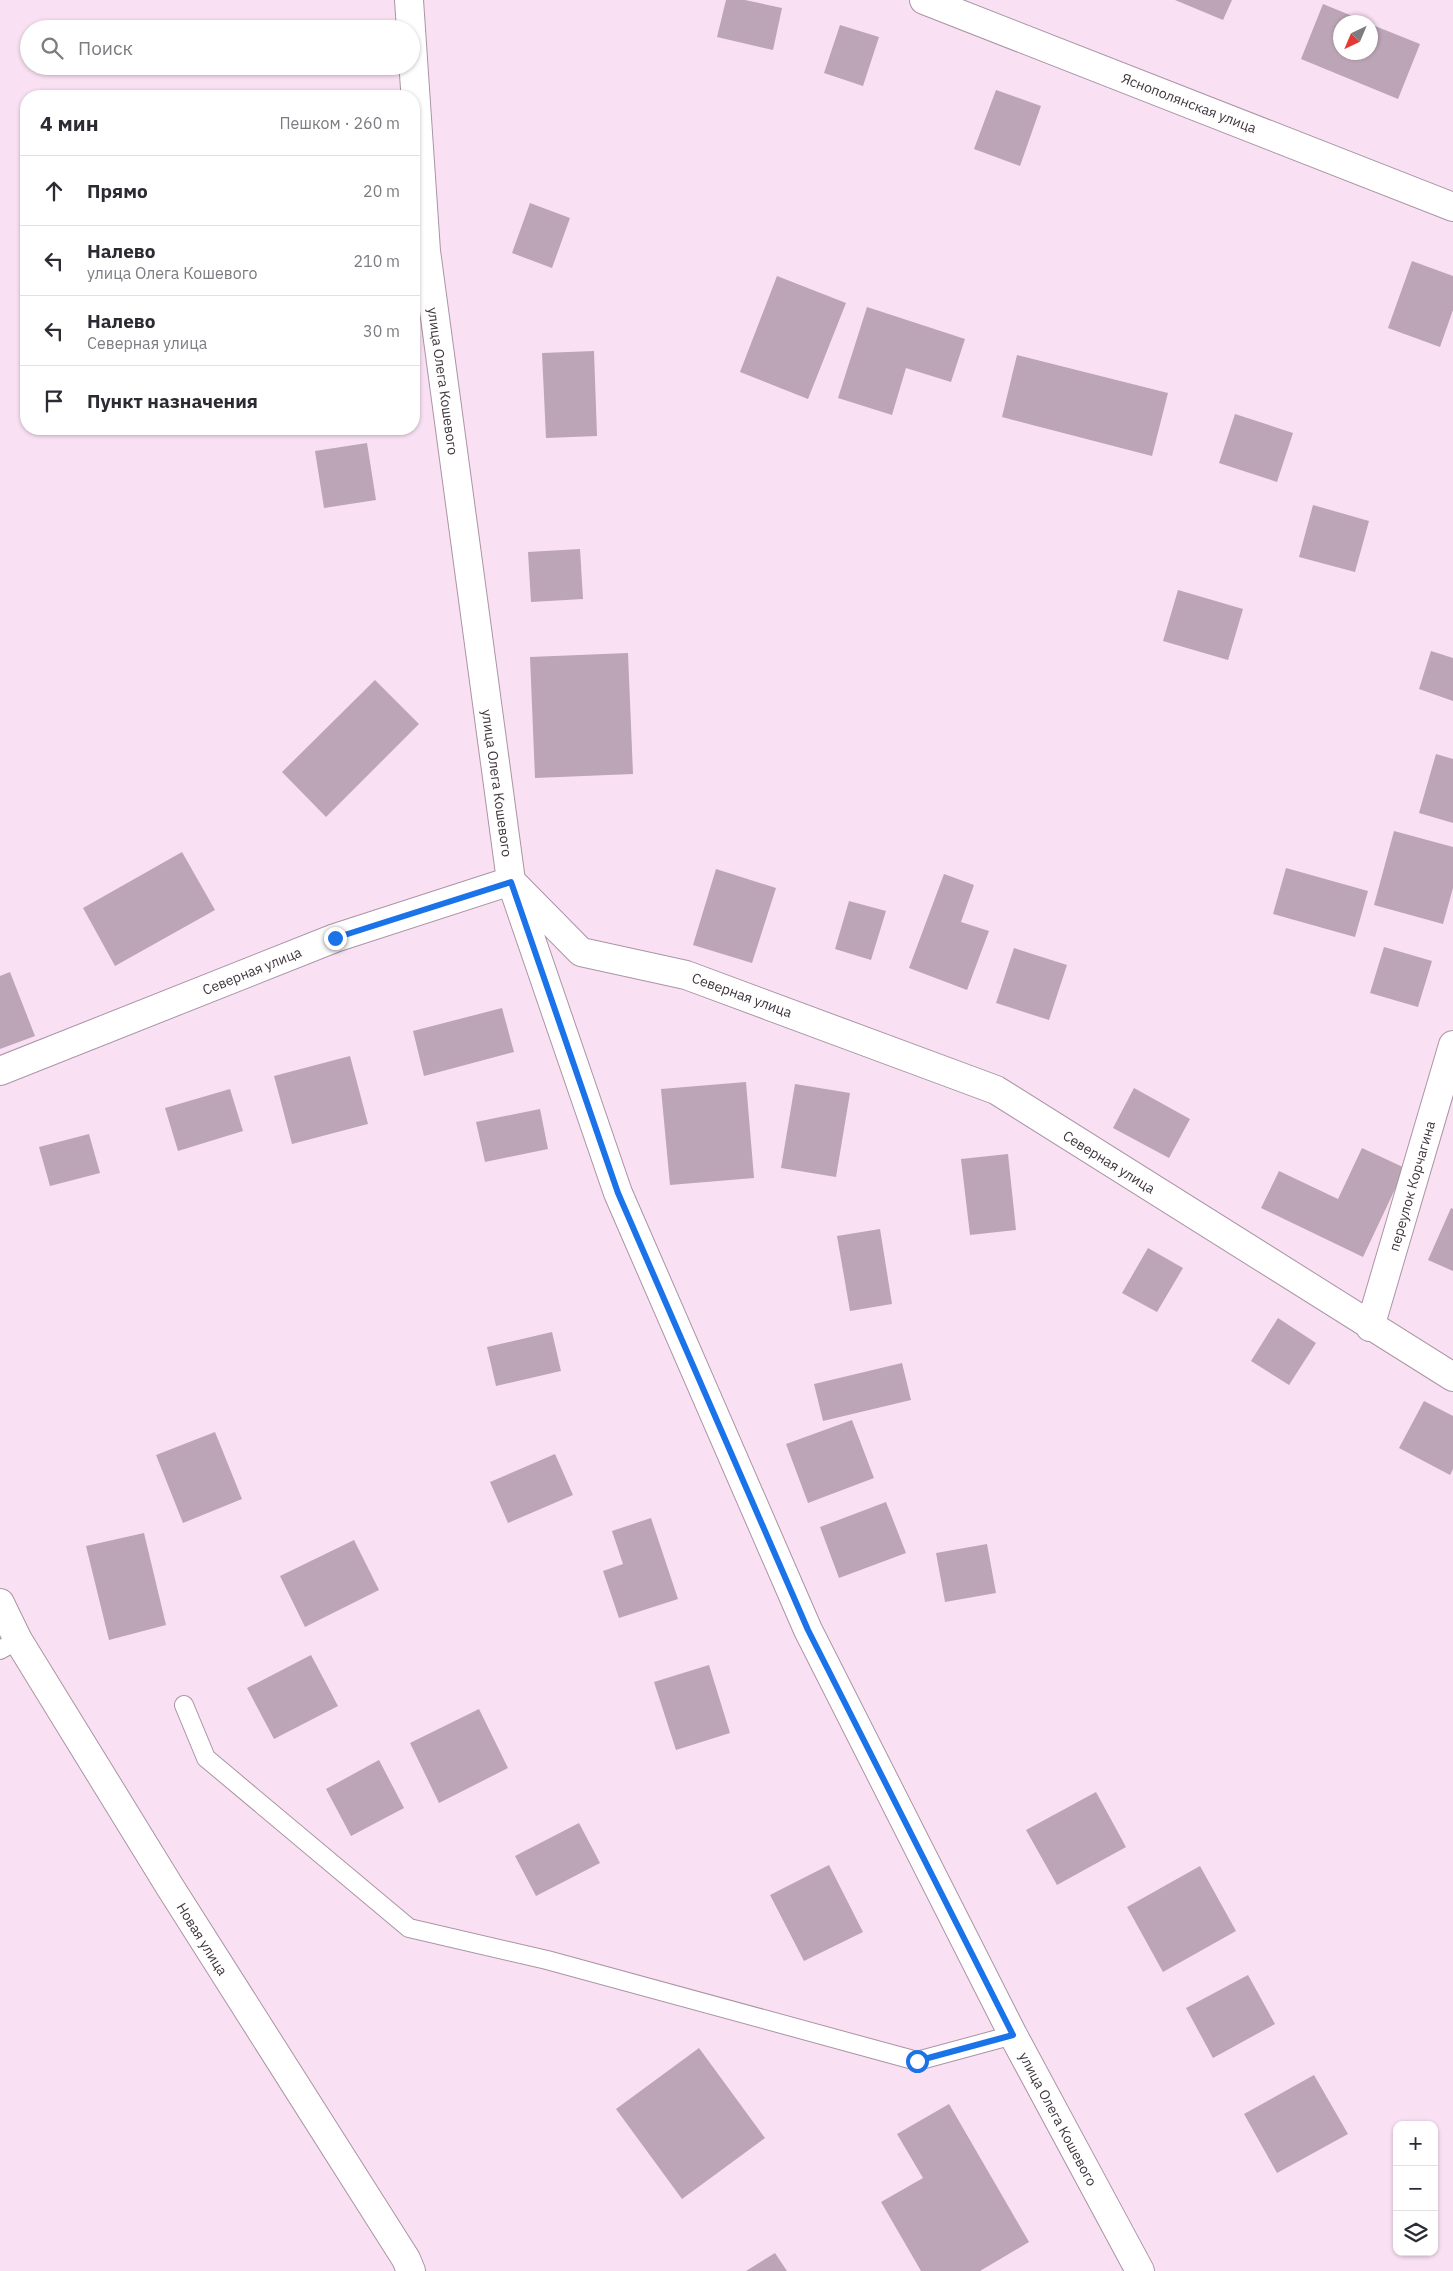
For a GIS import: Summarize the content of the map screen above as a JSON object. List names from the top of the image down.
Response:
{
  "streets": {
    "street": [
      "Яснополянская улица",
      "улица Олега Кошевого",
      "Северная улица",
      "переулок Корчагина",
      "Новая улица"
    ]
  },
  "crossings": [
    ["улица Олега Кошевого", "Северная улица"],
    ["Северная улица", "переулок Корчагина"]
  ],
  "north": "bottom left",
  "page": {
    "search": "Поиск",
    "heading": ["4 мин", "Пешком · 260 m"],
    "list": [
      ["Прямо", "20 m"],
      ["Налево", "улица Олега Кошевого", "210 m"],
      ["Налево", "Северная улица", "30 m"],
      "Пункт назначения"
    ],
    "map_buttons": ["+", "−"]
  }
}
